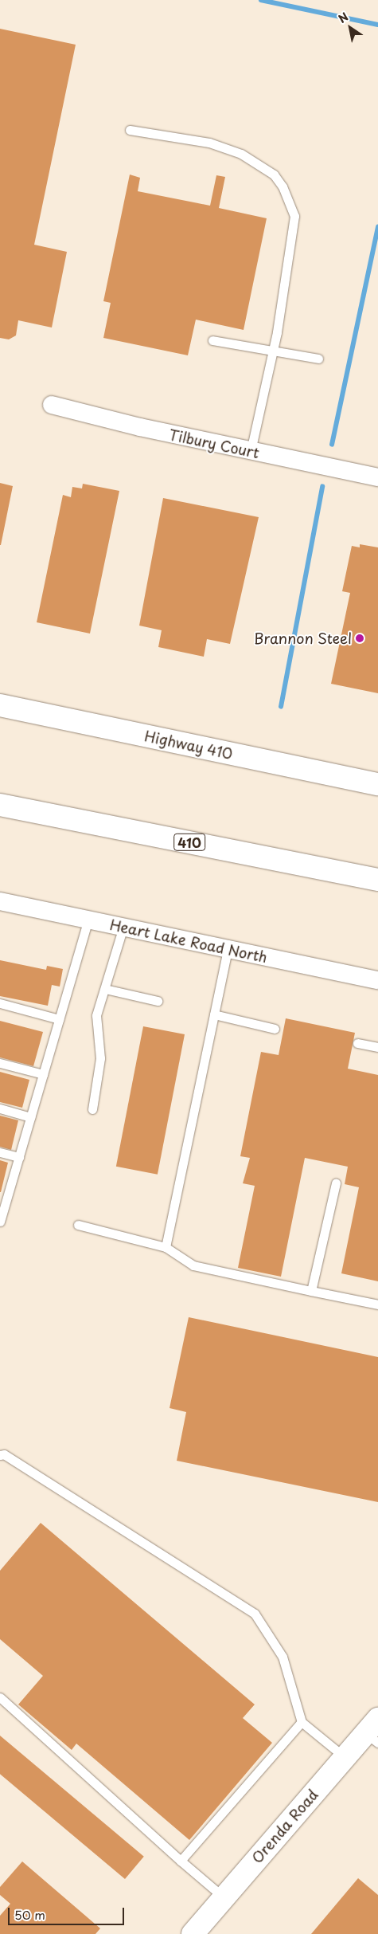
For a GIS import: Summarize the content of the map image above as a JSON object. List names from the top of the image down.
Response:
{
  "streets": {
    "main road": ["Highway 410", "410", "Orenda Road"],
    "street": ["Tilbury Court", "Heart Lake Road North"]
  },
  "places": ["Brannon Steel"],
  "scale_bar": "50 m",
  "north": "top left"
}
